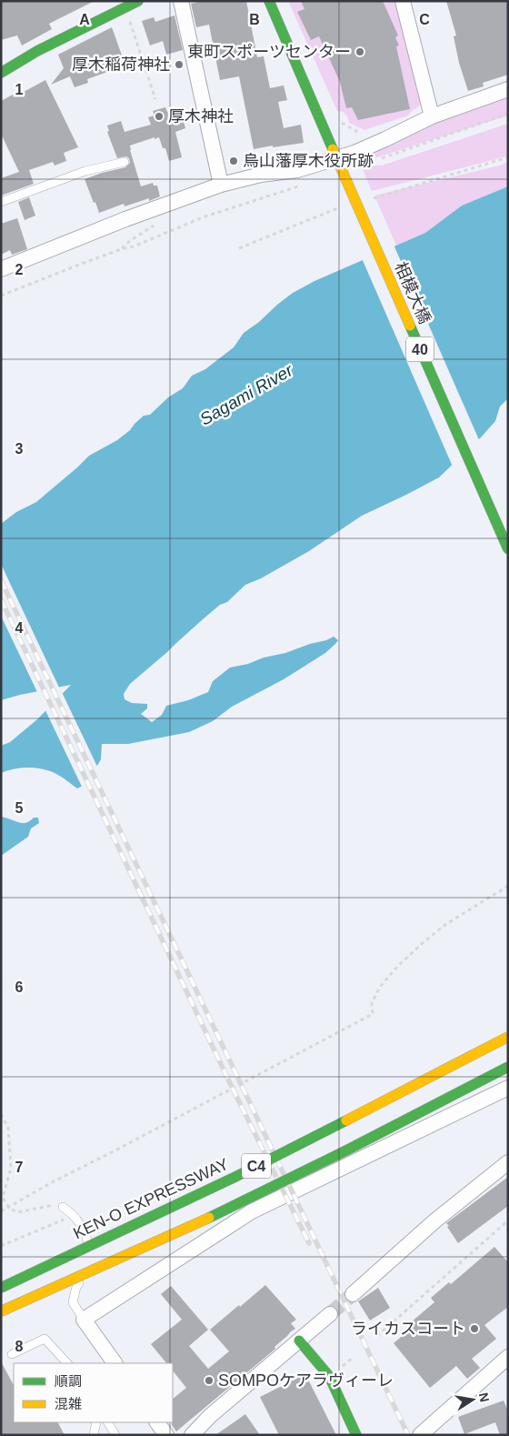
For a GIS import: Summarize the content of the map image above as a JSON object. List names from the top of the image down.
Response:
{
  "streets": {
    "main road": [
      "相模大橋",
      "40",
      "C4",
      "KEN-O EXPRESSWAY"
    ]
  },
  "water": ["Sagami River"],
  "places": [
    "東町スポーツセンター",
    "厚木稲荷神社",
    "厚木神社",
    "烏山藩厚木役所跡",
    "ライカスコート",
    "SOMPOケアラヴィーレ"
  ],
  "legend": ["順調", "混雑"],
  "north": "right",
  "grid": {
    "columns": ["A", "B", "C"],
    "rows": [
      "1",
      "2",
      "3",
      "4",
      "5",
      "6",
      "7",
      "8"
    ]
  }
}
